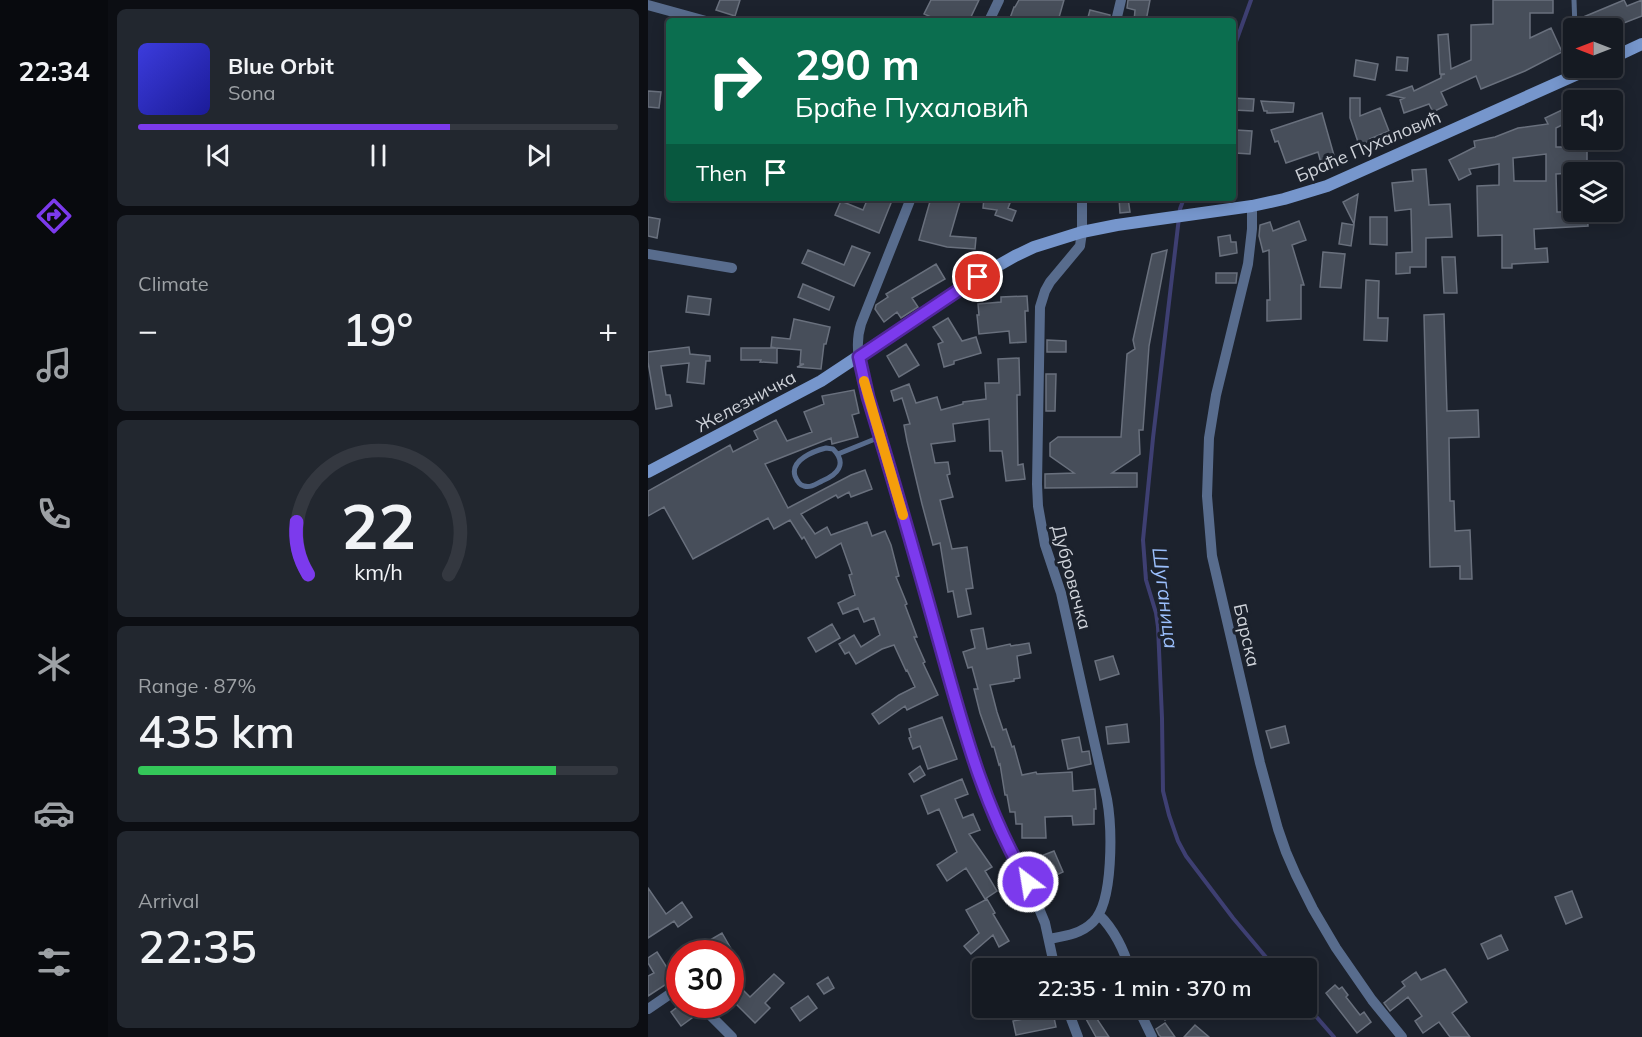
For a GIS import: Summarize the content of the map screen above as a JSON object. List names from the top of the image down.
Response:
{
  "streets": {
    "main road": ["Браће Пухаловић", "Железничка"],
    "street": ["Дубровачка", "Барска"]
  },
  "crossings": [
    ["Браће Пухаловић", "Железничка"],
    ["Браће Пухаловић", "Дубровачка"],
    ["Браће Пухаловић", "Барска"]
  ],
  "water": ["Шуганица"],
  "north": "left",
  "page": {
    "tabs": "22:34",
    "turn": ["290 m", "Браће Пухаловић"],
    "song": ["Blue Orbit", "Sona"],
    "then": "Then",
    "tile": [
      "Climate",
      ["Range · 87%", "435 km"],
      ["Arrival", "22:35"]
    ],
    "heat": ["−", "19°", "+"],
    "limit": "30",
    "trip": "22:35 · 1 min · 370 m",
    "gauge": ["22", "km/h"]
  }
}
